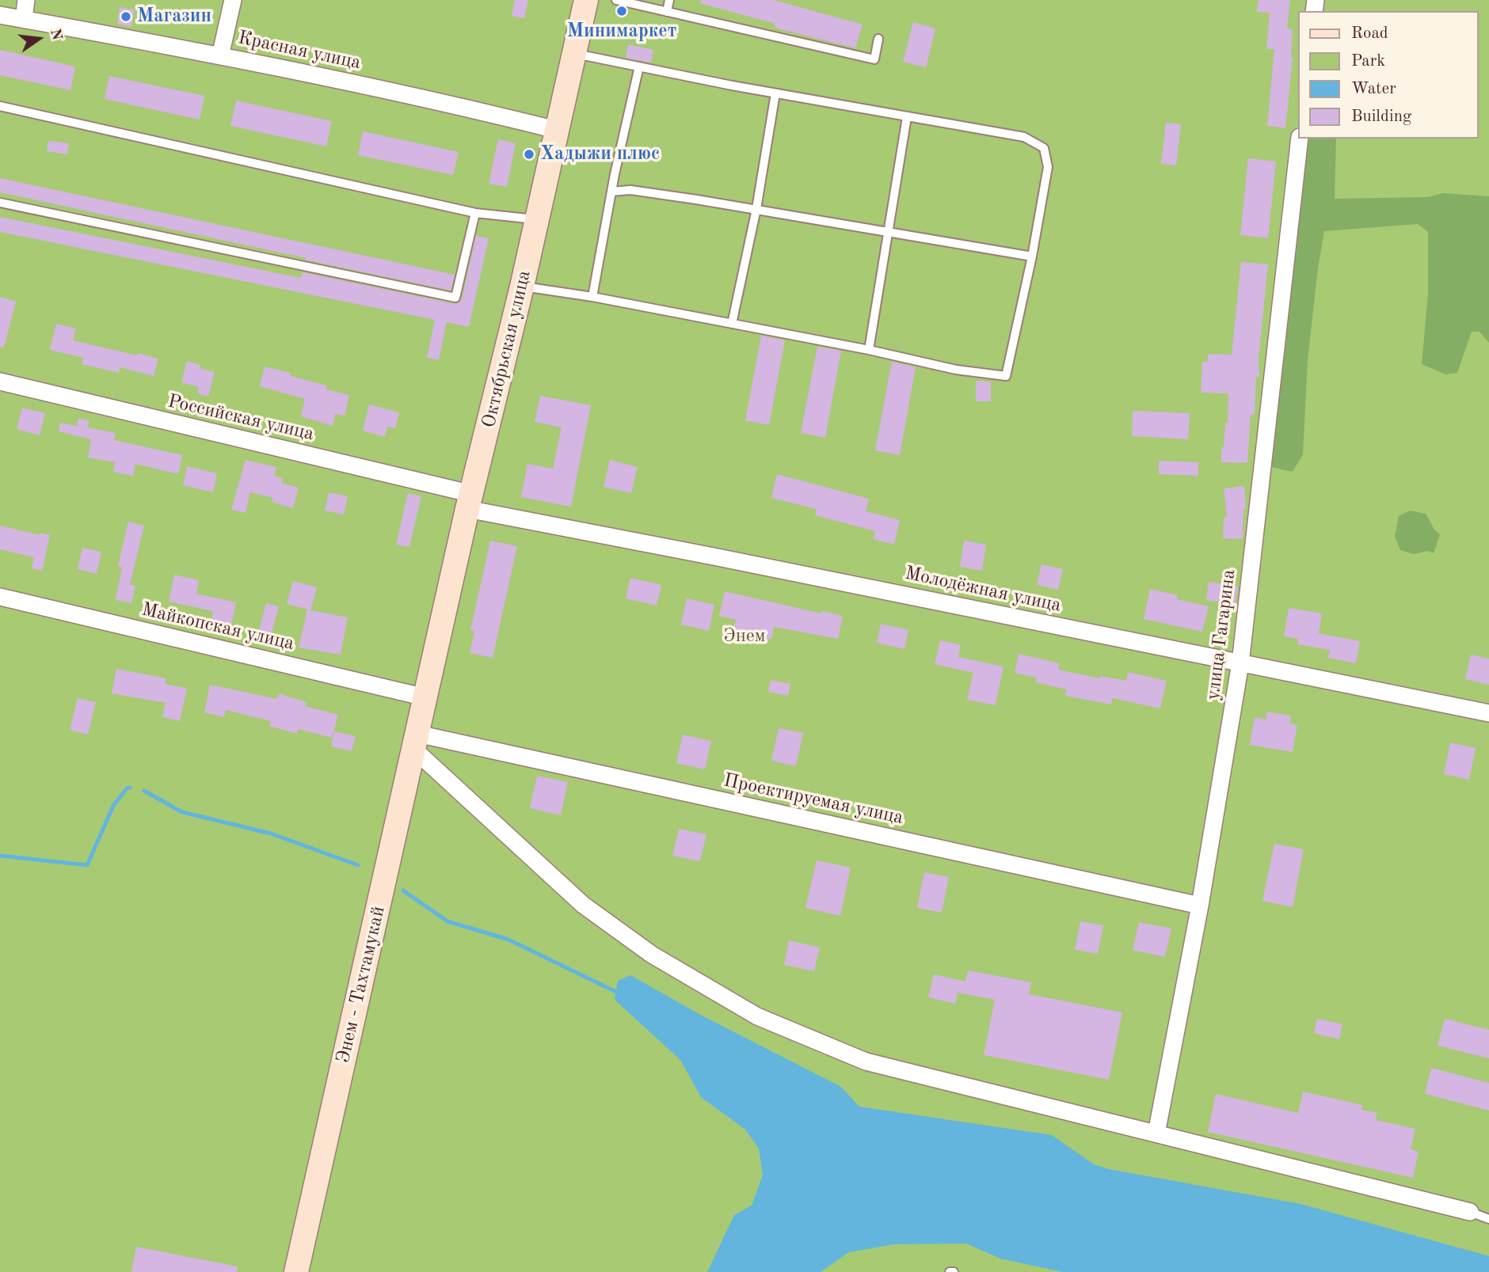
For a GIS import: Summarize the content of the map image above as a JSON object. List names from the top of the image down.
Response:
{
  "streets": {
    "main road": ["Октябрьская улица", "Энем - Тахтамукай"],
    "street": [
      "Красная улица",
      "Российская улица",
      "Молодёжная улица",
      "Майкопская улица",
      "улица Гагарина",
      "Проектируемая улица"
    ]
  },
  "crossings": [
    ["Красная улица", "Октябрьская улица"],
    ["Октябрьская улица", "Российская улица"],
    ["Октябрьская улица", "Молодёжная улица"],
    ["Октябрьская улица", "Майкопская улица"],
    ["Октябрьская улица", "Энем - Тахтамукай"],
    ["Российская улица", "Молодёжная улица"],
    ["Молодёжная улица", "улица Гагарина"],
    ["Майкопская улица", "Энем - Тахтамукай"],
    ["улица Гагарина", "Проектируемая улица"],
    ["Проектируемая улица", "Энем - Тахтамукай"]
  ],
  "parks": ["Энем"],
  "places": ["Минимаркет", "Магазин", "Хадыжи плюс"],
  "legend": [
    "Road",
    "Park",
    "Water",
    "Building"
  ],
  "north": "right"
}
